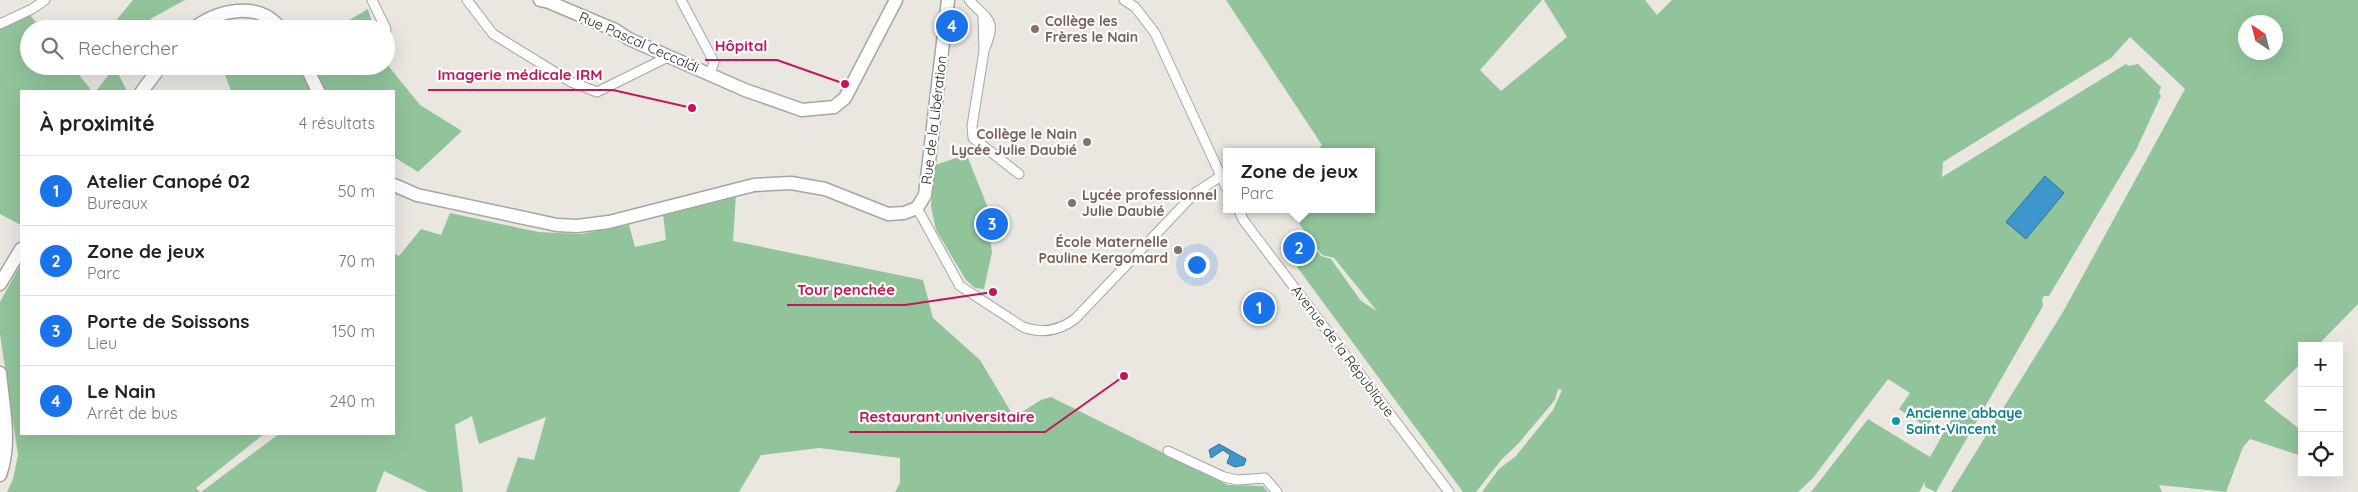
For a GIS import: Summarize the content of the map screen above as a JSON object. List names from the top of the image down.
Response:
{
  "streets": {
    "main road": ["Rue Pascal Ceccaldi", "Rue de la Libération"],
    "street": ["Avenue de la République"]
  },
  "places": [
    "Collège les Frères le Nain",
    "Hôpital",
    "Imagerie médicale IRM",
    "Collège le Nain Lycée Julie Daubié",
    "Lycée professionnel Julie Daubié",
    "École Maternelle Pauline Kergomard",
    "Tour penchée",
    "Restaurant universitaire",
    "Ancienne abbaye Saint-Vincent"
  ],
  "north": "top left",
  "page": {
    "pins": [
      "4",
      "3",
      "2",
      "1"
    ],
    "search": "Rechercher",
    "heading": ["À proximité", "4 résultats"],
    "popup": ["Zone de jeux", "Parc"],
    "list": [
      {
        "mark": "1",
        "name": "Atelier Canopé 02",
        "note": "Bureaux",
        "value": "50 m"
      },
      {
        "mark": "2",
        "name": "Zone de jeux",
        "note": "Parc",
        "value": "70 m"
      },
      {
        "mark": "3",
        "name": "Porte de Soissons",
        "note": "Lieu",
        "value": "150 m"
      },
      {
        "mark": "4",
        "name": "Le Nain",
        "note": "Arrêt de bus",
        "value": "240 m"
      }
    ],
    "map_buttons": ["+", "−"]
  }
}
